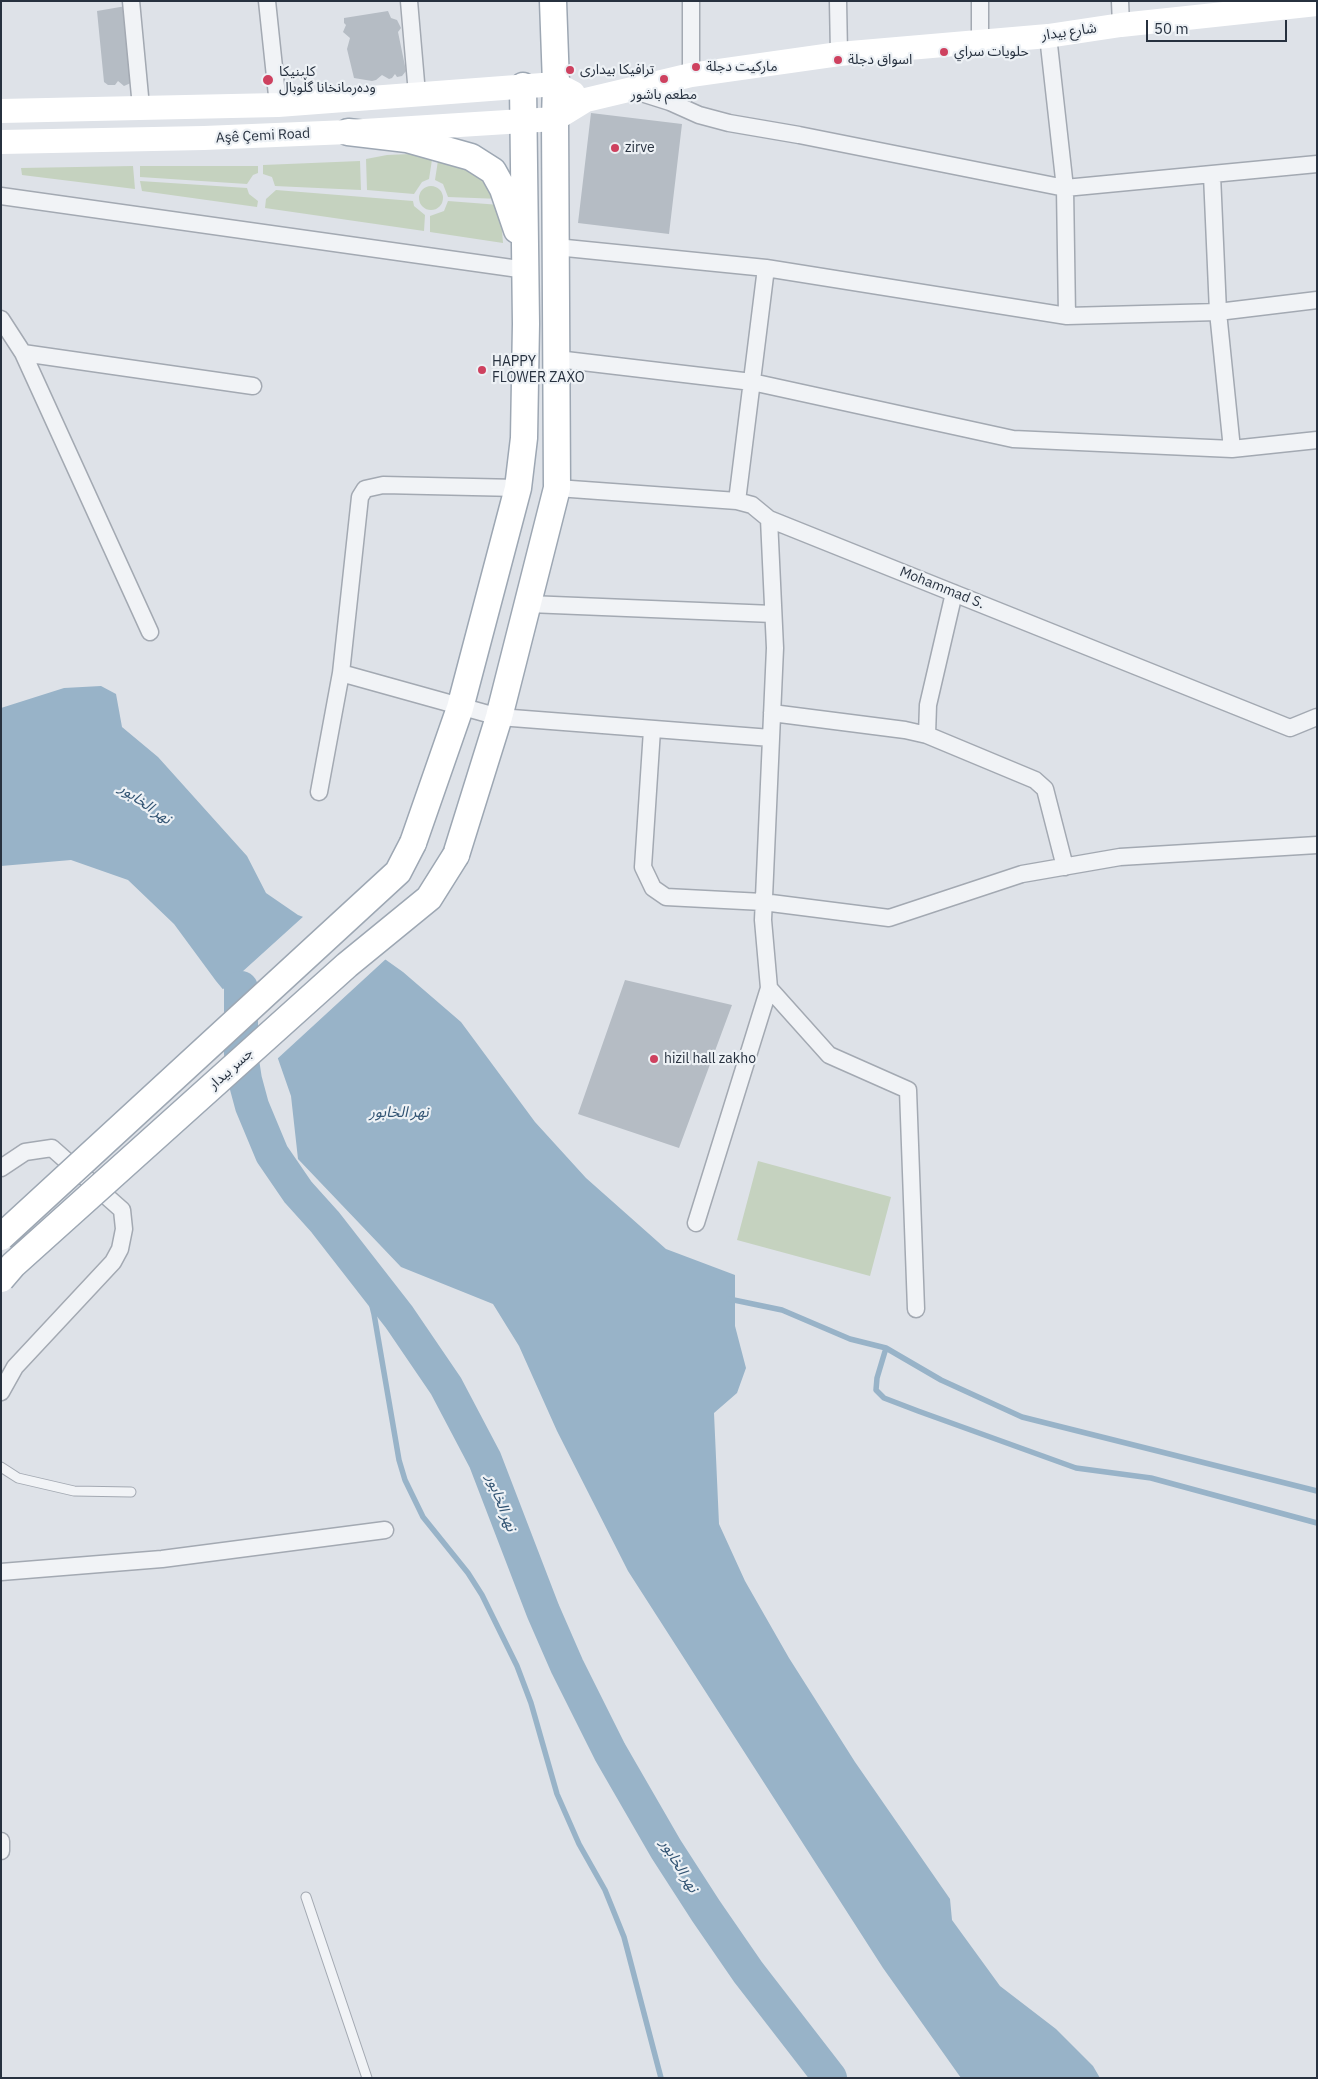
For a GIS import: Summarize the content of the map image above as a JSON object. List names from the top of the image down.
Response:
{
  "streets": {
    "main road": ["شارع بيدار", "Aşê Çemi Road", "جسر بيدار"],
    "street": ["Mohammad S."]
  },
  "crossings": [
    ["شارع بيدار", "Aşê Çemi Road"],
    ["شارع بيدار", "جسر بيدار"],
    ["Aşê Çemi Road", "جسر بيدار"],
    ["Mohammad S.", "جسر بيدار"]
  ],
  "water": ["نهر الخابور"],
  "places": [
    "حلويات سراي",
    "اسواق دجلة",
    "ماركيت دجلة",
    "ترافيكا بيدارى",
    "مطعم باشور",
    "کلینیکا ودەرمانخانا گڵوبال",
    "zirve",
    "HAPPY FLOWER ZAXO",
    "hizil hall zakho"
  ],
  "scale_bar": "50 m"
}
